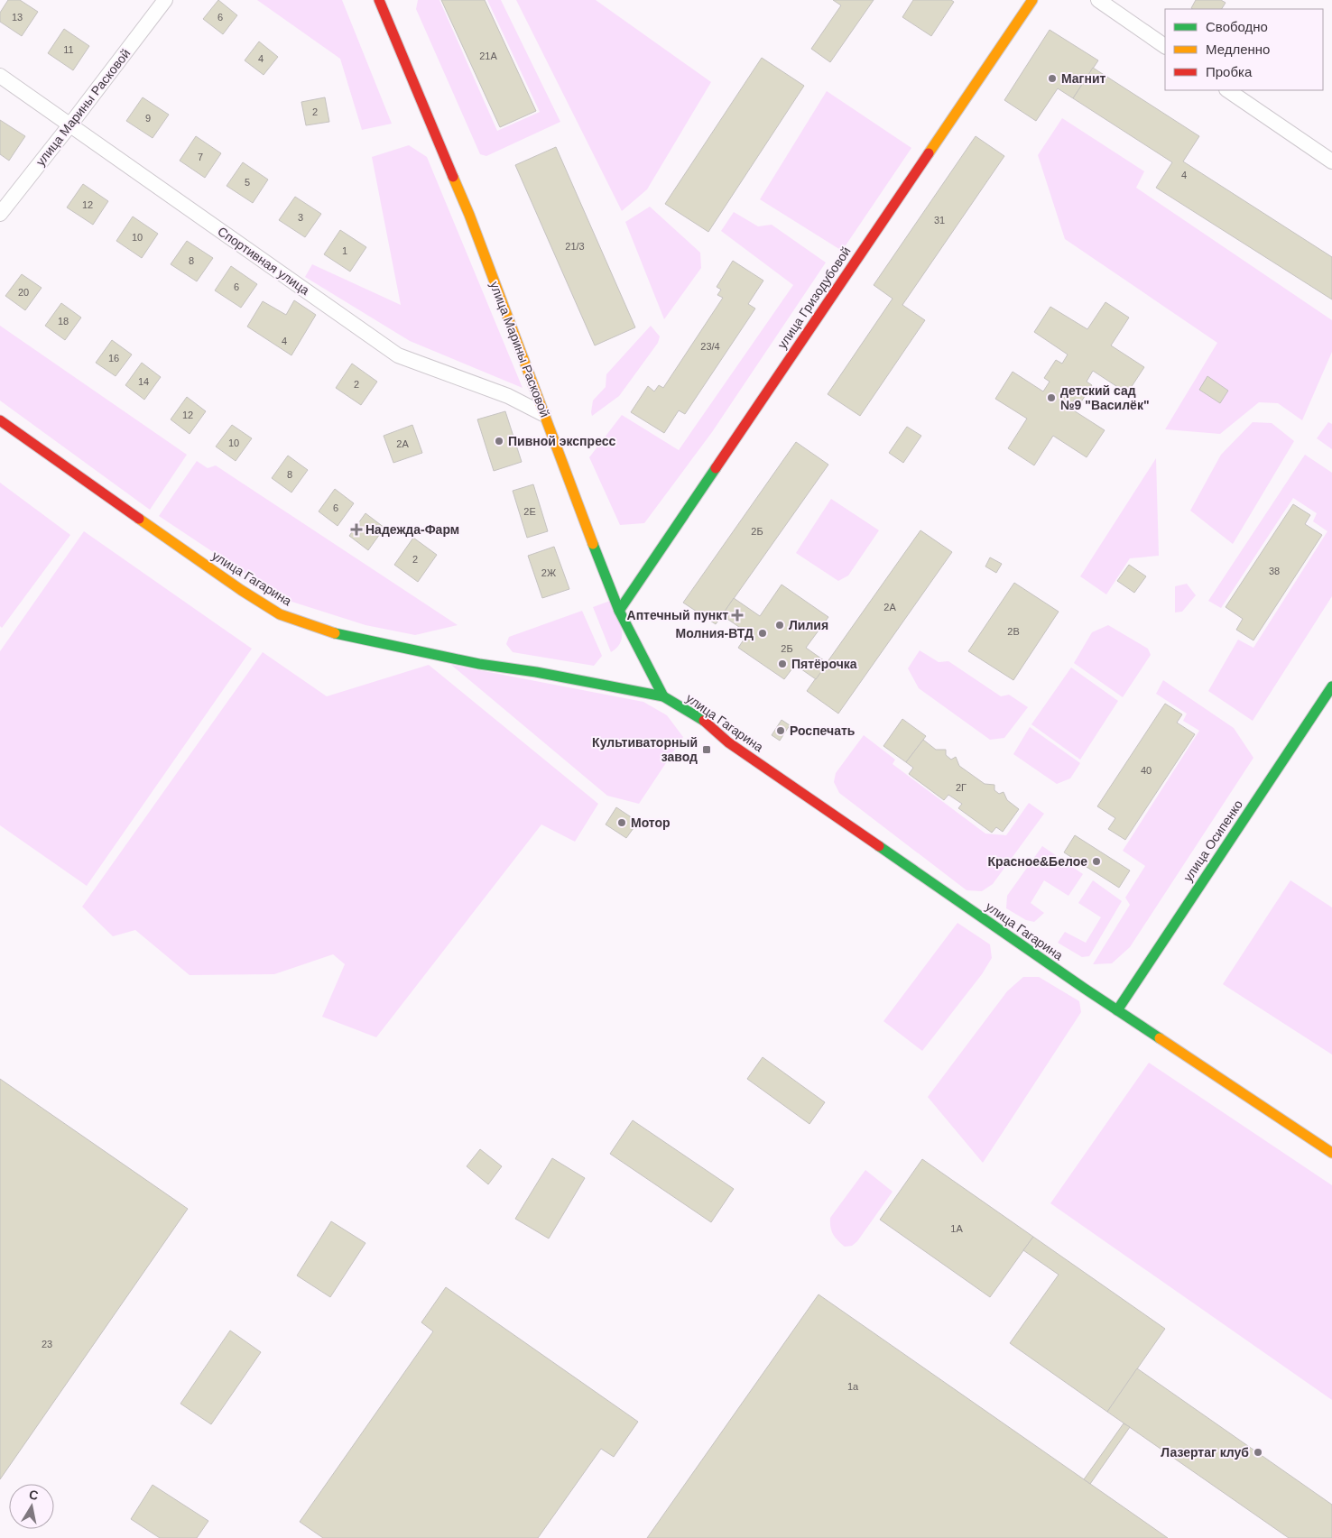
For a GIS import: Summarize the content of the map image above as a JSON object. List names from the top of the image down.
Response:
{
  "streets": {
    "street": [
      "улица Марины Расковой",
      "Спортивная улица",
      "улица Гризодубовой",
      "улица Гагарина",
      "улица Осипенко"
    ]
  },
  "crossings": [
    ["улица Марины Расковой", "Спортивная улица"],
    ["улица Марины Расковой", "улица Гризодубовой"],
    ["улица Марины Расковой", "улица Гагарина"],
    ["улица Гагарина", "улица Осипенко"]
  ],
  "places": {
    "other": [
      "Магнит",
      "детский сад №9 \"Василёк\"",
      "Пивной экспресс",
      "Лилия",
      "Молния-ВТД",
      "Пятёрочка",
      "Роспечать",
      "Мотор",
      "Красное&Белое",
      "Лазертаг клуб"
    ],
    "health": ["Надежда-Фарм", "Аптечный пункт"],
    "transit": ["Культиваторный завод"]
  },
  "house_numbers": [
    "13",
    "6",
    "11",
    "21А",
    "4",
    "2",
    "9",
    "7",
    "4",
    "5",
    "12",
    "3",
    "31",
    "10",
    "21/3",
    "1",
    "8",
    "6",
    "20",
    "18",
    "4",
    "23/4",
    "16",
    "14",
    "2",
    "12",
    "10",
    "2А",
    "8",
    "6",
    "2Е",
    "2Б",
    "2",
    "38",
    "2Ж",
    "2А",
    "2В",
    "2Б",
    "40",
    "2Г",
    "1А",
    "23",
    "1а"
  ],
  "legend": ["Свободно", "Медленно", "Пробка"],
  "north": "top"
}
